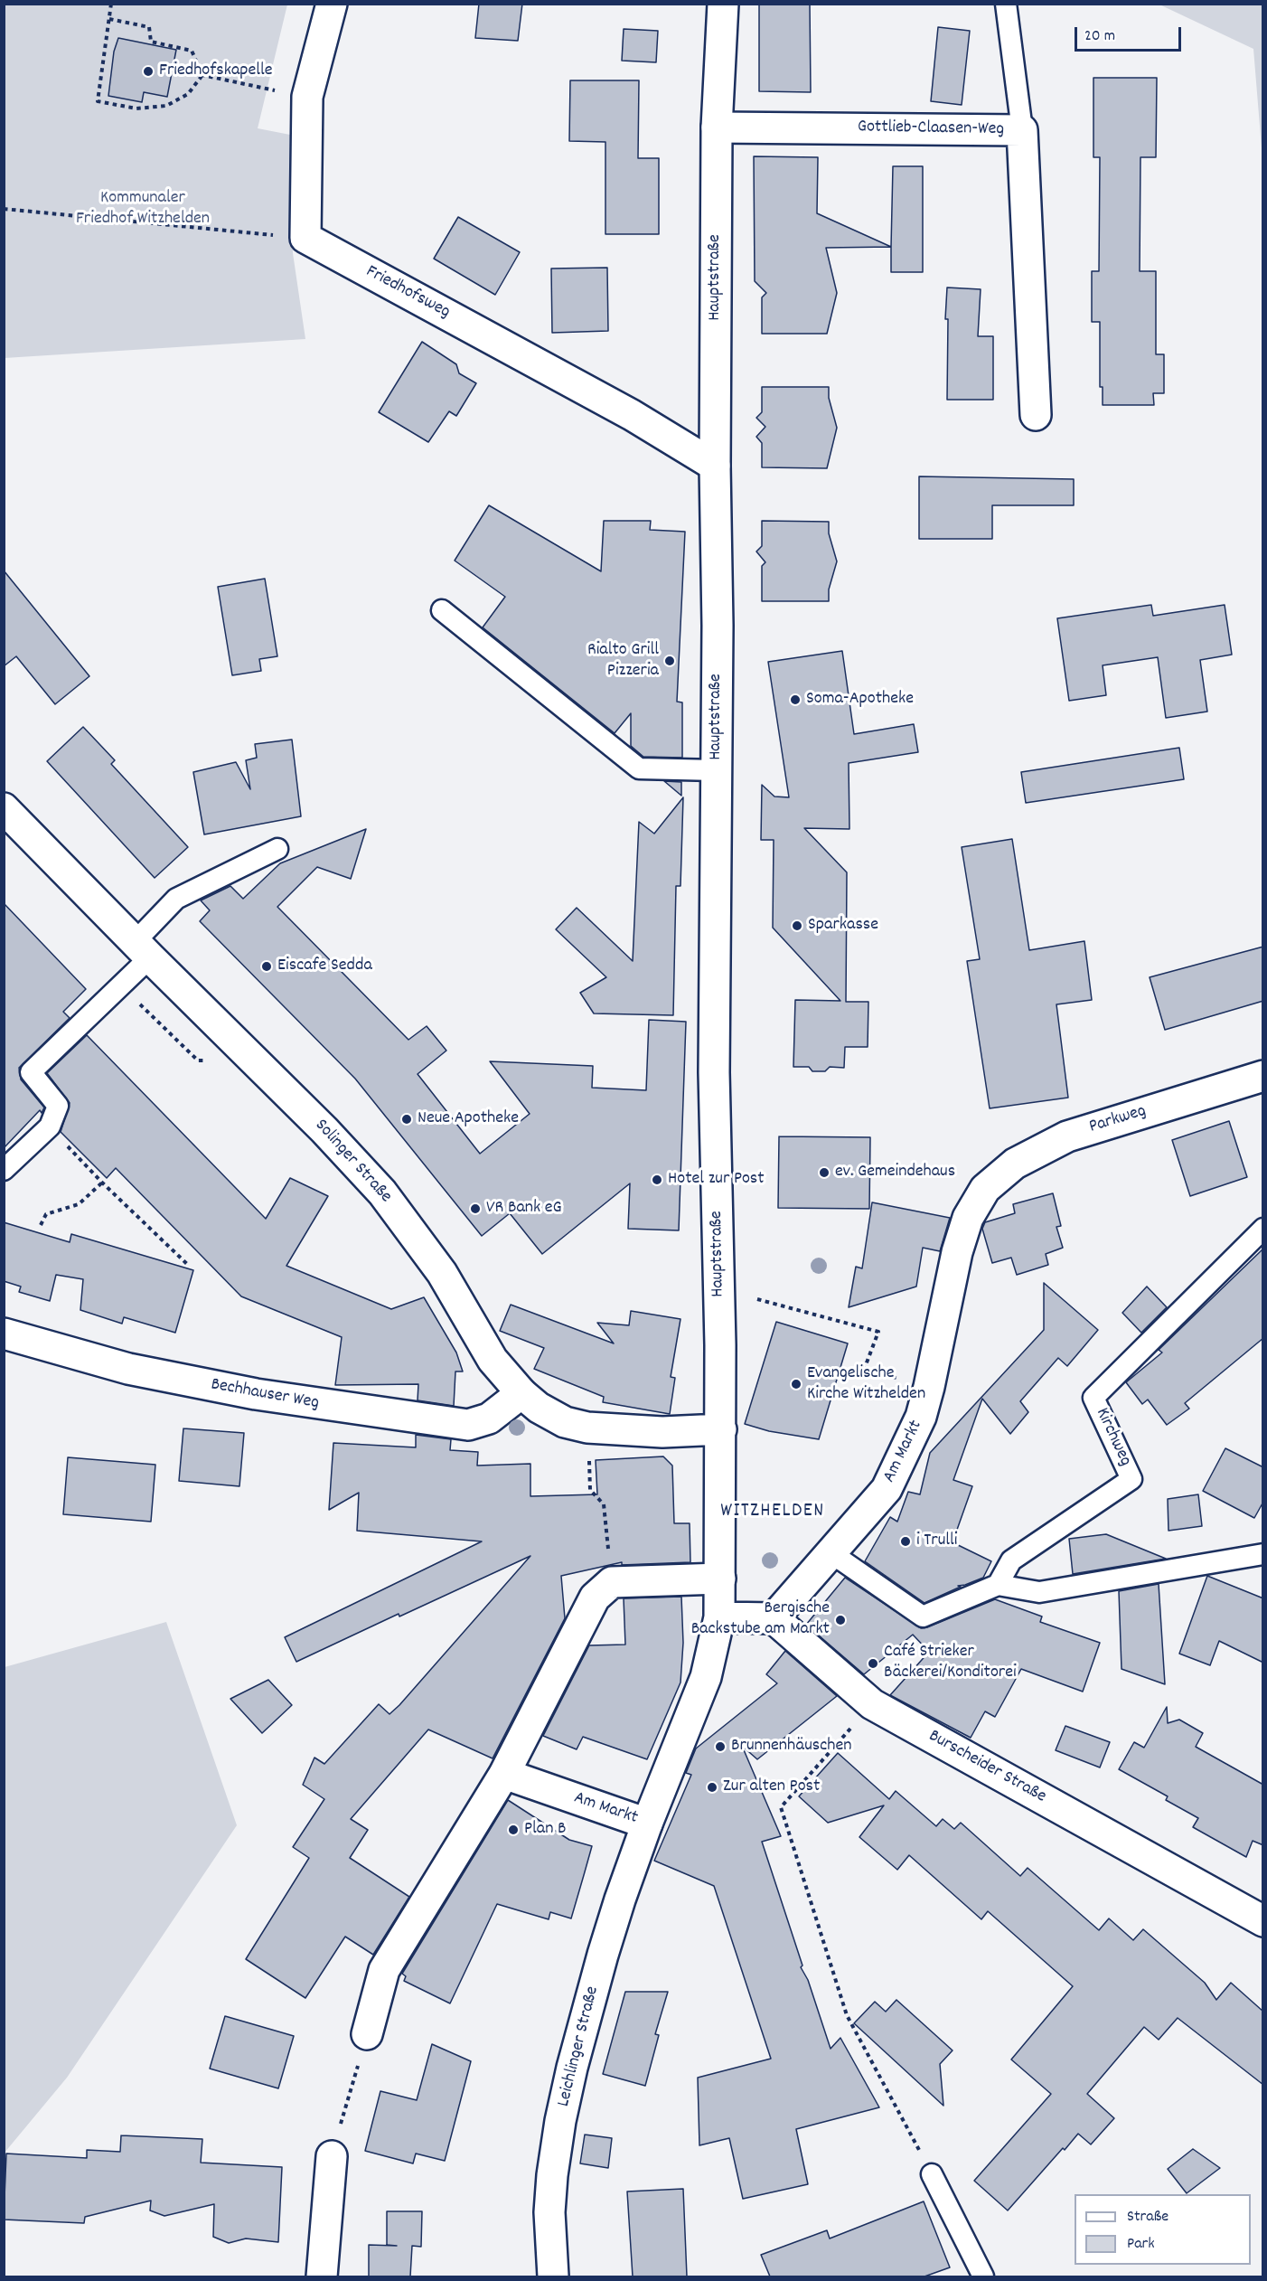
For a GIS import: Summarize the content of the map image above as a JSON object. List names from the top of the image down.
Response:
{
  "streets": {
    "main road": [
      "Gottlieb-Claasen-Weg",
      "Hauptstraße",
      "Friedhofsweg",
      "Parkweg",
      "Solinger Straße",
      "Bechhauser Weg",
      "Am Markt",
      "Burscheider Straße",
      "Leichlinger Straße"
    ],
    "lane": ["Kirchweg"]
  },
  "crossings": [
    ["Gottlieb-Claasen-Weg", "Hauptstraße"],
    ["Hauptstraße", "Friedhofsweg"],
    ["Hauptstraße", "Solinger Straße"],
    ["Hauptstraße", "Am Markt"],
    ["Parkweg", "Am Markt"],
    ["Solinger Straße", "Bechhauser Weg"],
    ["Solinger Straße", "Am Markt"],
    ["Am Markt", "Burscheider Straße"],
    ["Am Markt", "Leichlinger Straße"]
  ],
  "districts": ["WITZHELDEN"],
  "parks": ["Kommunaler Friedhof Witzhelden"],
  "places": [
    "Friedhofskapelle",
    "Rialto Grill Pizzeria",
    "Soma-Apotheke",
    "Sparkasse",
    "Eiscafe Sedda",
    "Neue Apotheke",
    "ev. Gemeindehaus",
    "Hotel zur Post",
    "VR Bank eG",
    "Evangelische Kirche Witzhelden",
    "i Trulli",
    "Bergische Backstube am Markt",
    "Café Strieker Bäckerei/Konditorei",
    "Brunnenhäuschen",
    "Zur alten Post",
    "Plan B"
  ],
  "legend": ["Straße", "Park"],
  "scale_bar": "20 m"
}
